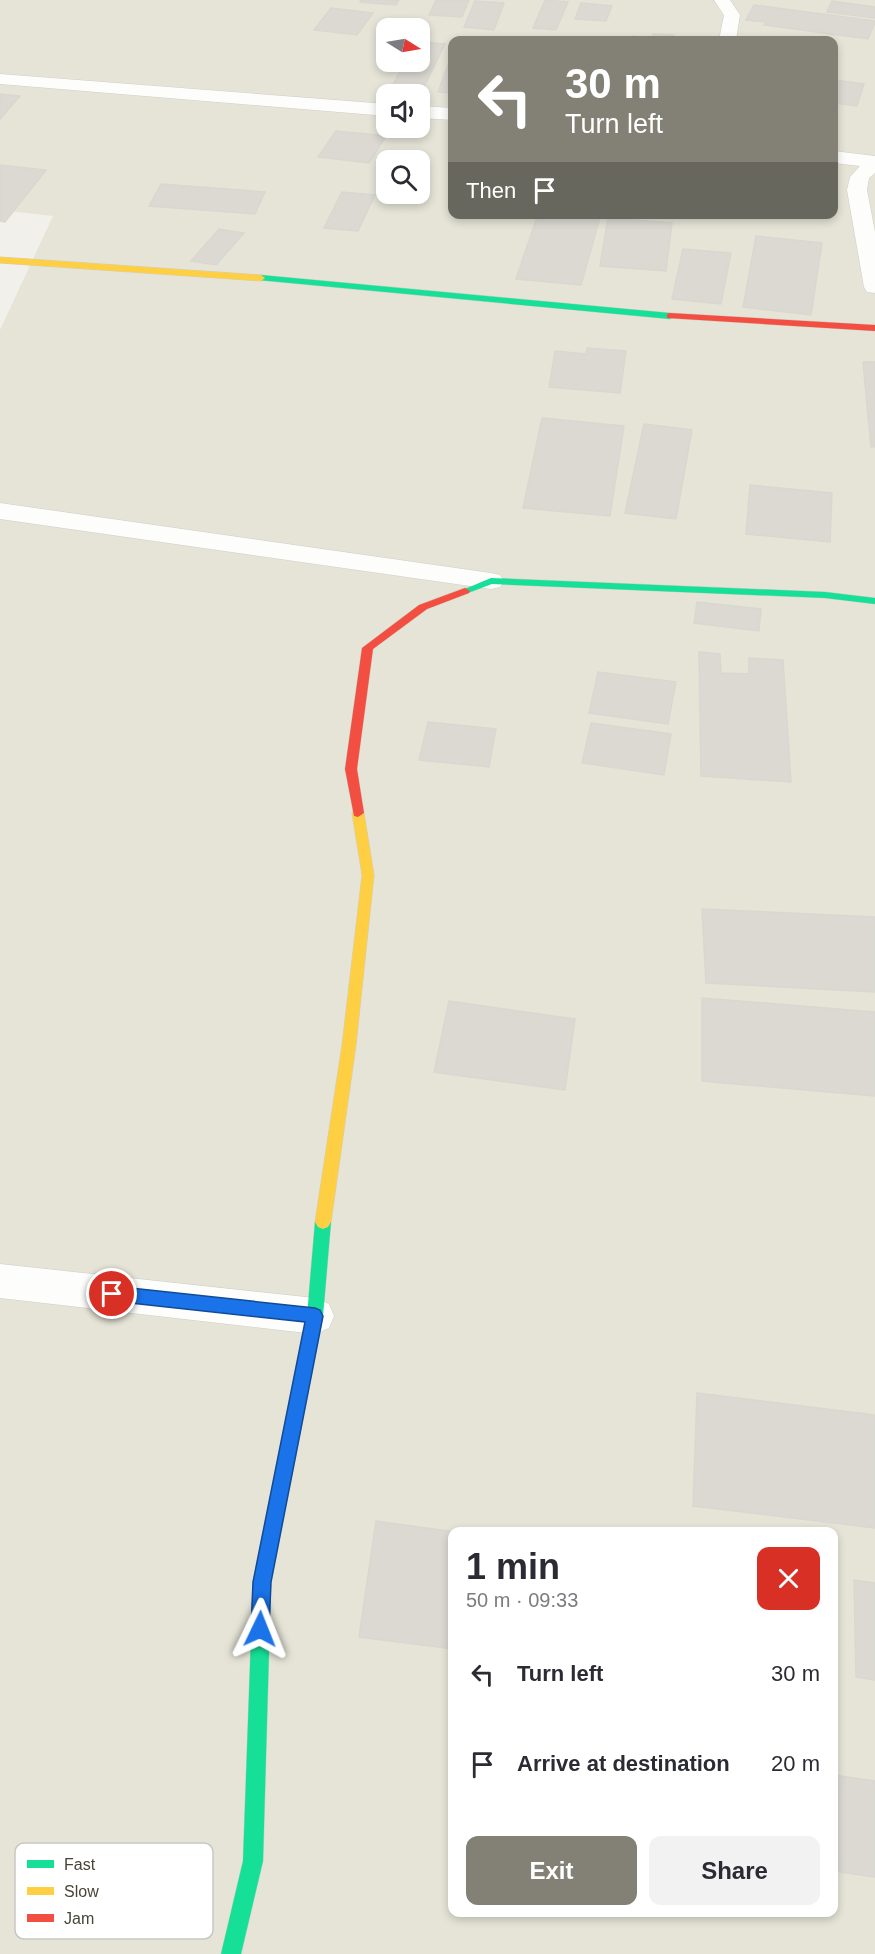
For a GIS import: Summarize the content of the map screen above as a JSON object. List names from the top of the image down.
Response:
{
  "legend": ["Fast", "Slow", "Jam"],
  "north": "right",
  "page": {
    "turn": ["30 m", "Turn left"],
    "then": "Then",
    "heading": ["1 min", "50 m · 09:33"],
    "list": [
      {
        "name": "Turn left",
        "value": "30 m"
      },
      {
        "name": "Arrive at destination",
        "value": "20 m"
      }
    ],
    "buttons": ["Exit", "Share"]
  }
}
